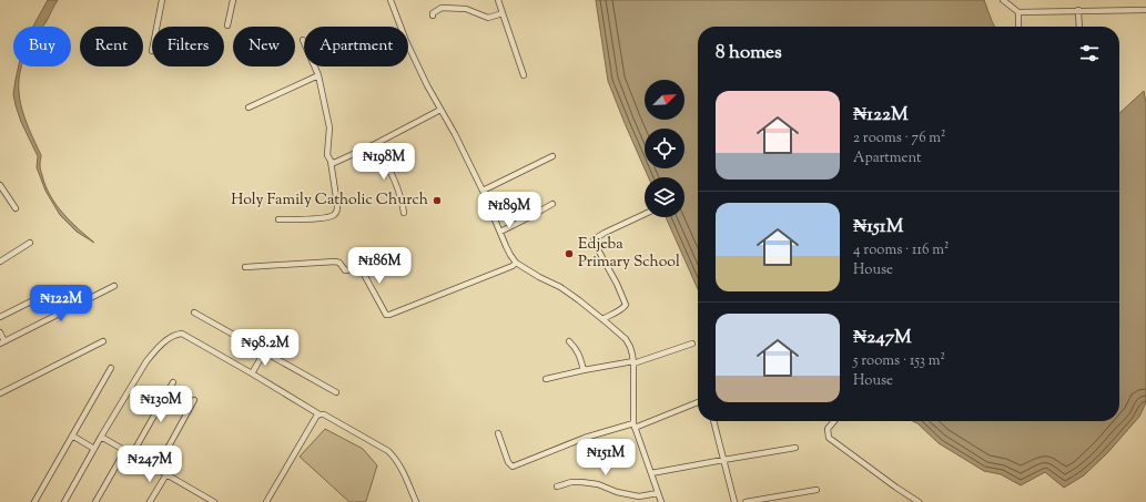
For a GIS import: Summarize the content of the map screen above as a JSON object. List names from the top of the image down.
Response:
{
  "places": ["Holy Family Catholic Church", "Edjeba Primary School"],
  "north": "top right",
  "page": {
    "chip": [
      "Buy",
      "Rent",
      "Filters",
      "New",
      "Apartment"
    ],
    "heading": "8 homes",
    "list": [
      {
        "name": "₦122M",
        "note": "2 rooms · 76 m² · Apartment"
      },
      {
        "name": "₦151M",
        "note": "4 rooms · 116 m² · House"
      },
      {
        "name": "₦247M",
        "note": "5 rooms · 153 m² · House"
      }
    ],
    "price": [
      "₦198M",
      "₦189M",
      "₦186M",
      "₦122M",
      "₦98.2M",
      "₦130M",
      "₦151M",
      "₦247M"
    ]
  }
}
